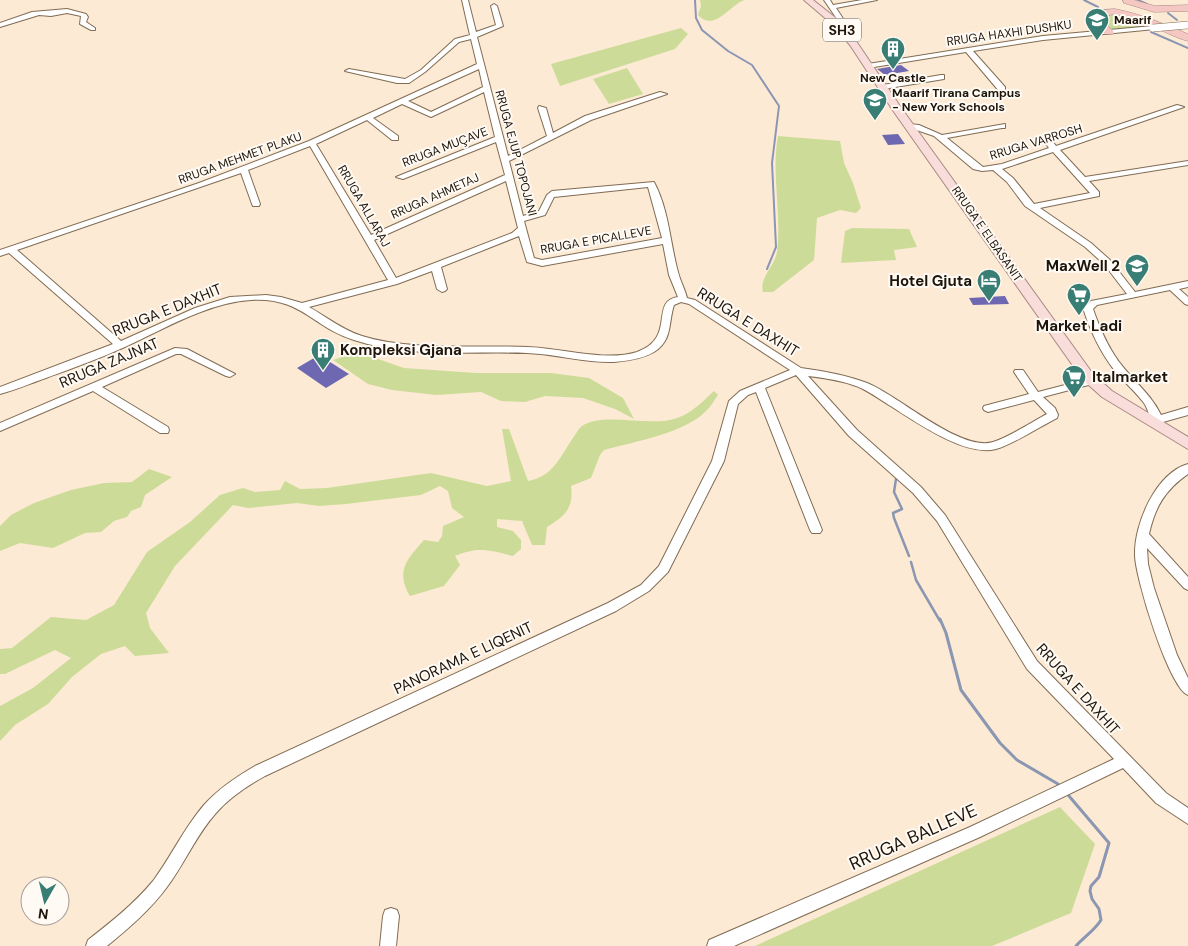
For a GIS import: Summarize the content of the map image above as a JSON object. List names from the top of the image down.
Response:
{
  "streets": {
    "main road": ["SH3", "RRUGA E ELBASANIT"],
    "street": [
      "RRUGA HAXHI DUSHKU",
      "RRUGA VARROSH",
      "RRUGA MUÇAVE",
      "RRUGA EJUP TOPOJANI",
      "RRUGA MEHMET PLAKU",
      "RRUGA AHMETAJ",
      "RRUGA ALLARAJ",
      "RRUGA E PICALLEVE",
      "RRUGA E DAXHIT",
      "RRUGA ZAJNAT",
      "PANORAMA E LIQENIT",
      "RRUGA BALLEVE"
    ]
  },
  "crossings": [
    ["RRUGA HAXHI DUSHKU", "RRUGA E ELBASANIT"],
    ["RRUGA VARROSH", "RRUGA E ELBASANIT"],
    ["RRUGA MUÇAVE", "RRUGA EJUP TOPOJANI"],
    ["RRUGA EJUP TOPOJANI", "RRUGA MEHMET PLAKU"],
    ["RRUGA EJUP TOPOJANI", "RRUGA AHMETAJ"],
    ["RRUGA EJUP TOPOJANI", "RRUGA ALLARAJ"],
    ["RRUGA EJUP TOPOJANI", "RRUGA E PICALLEVE"],
    ["RRUGA EJUP TOPOJANI", "RRUGA E DAXHIT"],
    ["RRUGA MEHMET PLAKU", "RRUGA ALLARAJ"],
    ["RRUGA AHMETAJ", "RRUGA ALLARAJ"],
    ["RRUGA E PICALLEVE", "RRUGA E DAXHIT"],
    ["RRUGA E DAXHIT", "PANORAMA E LIQENIT"],
    ["RRUGA E DAXHIT", "RRUGA BALLEVE"]
  ],
  "places": {
    "school or university": ["Maarif", "Maarif Tirana Campus - New York Schools", "MaxWell 2"],
    "building": ["New Castle", "Kompleksi Gjana"],
    "hotel": ["Hotel Gjuta"],
    "supermarket": ["Market Ladi", "Italmarket"]
  },
  "north": "bottom"
}
